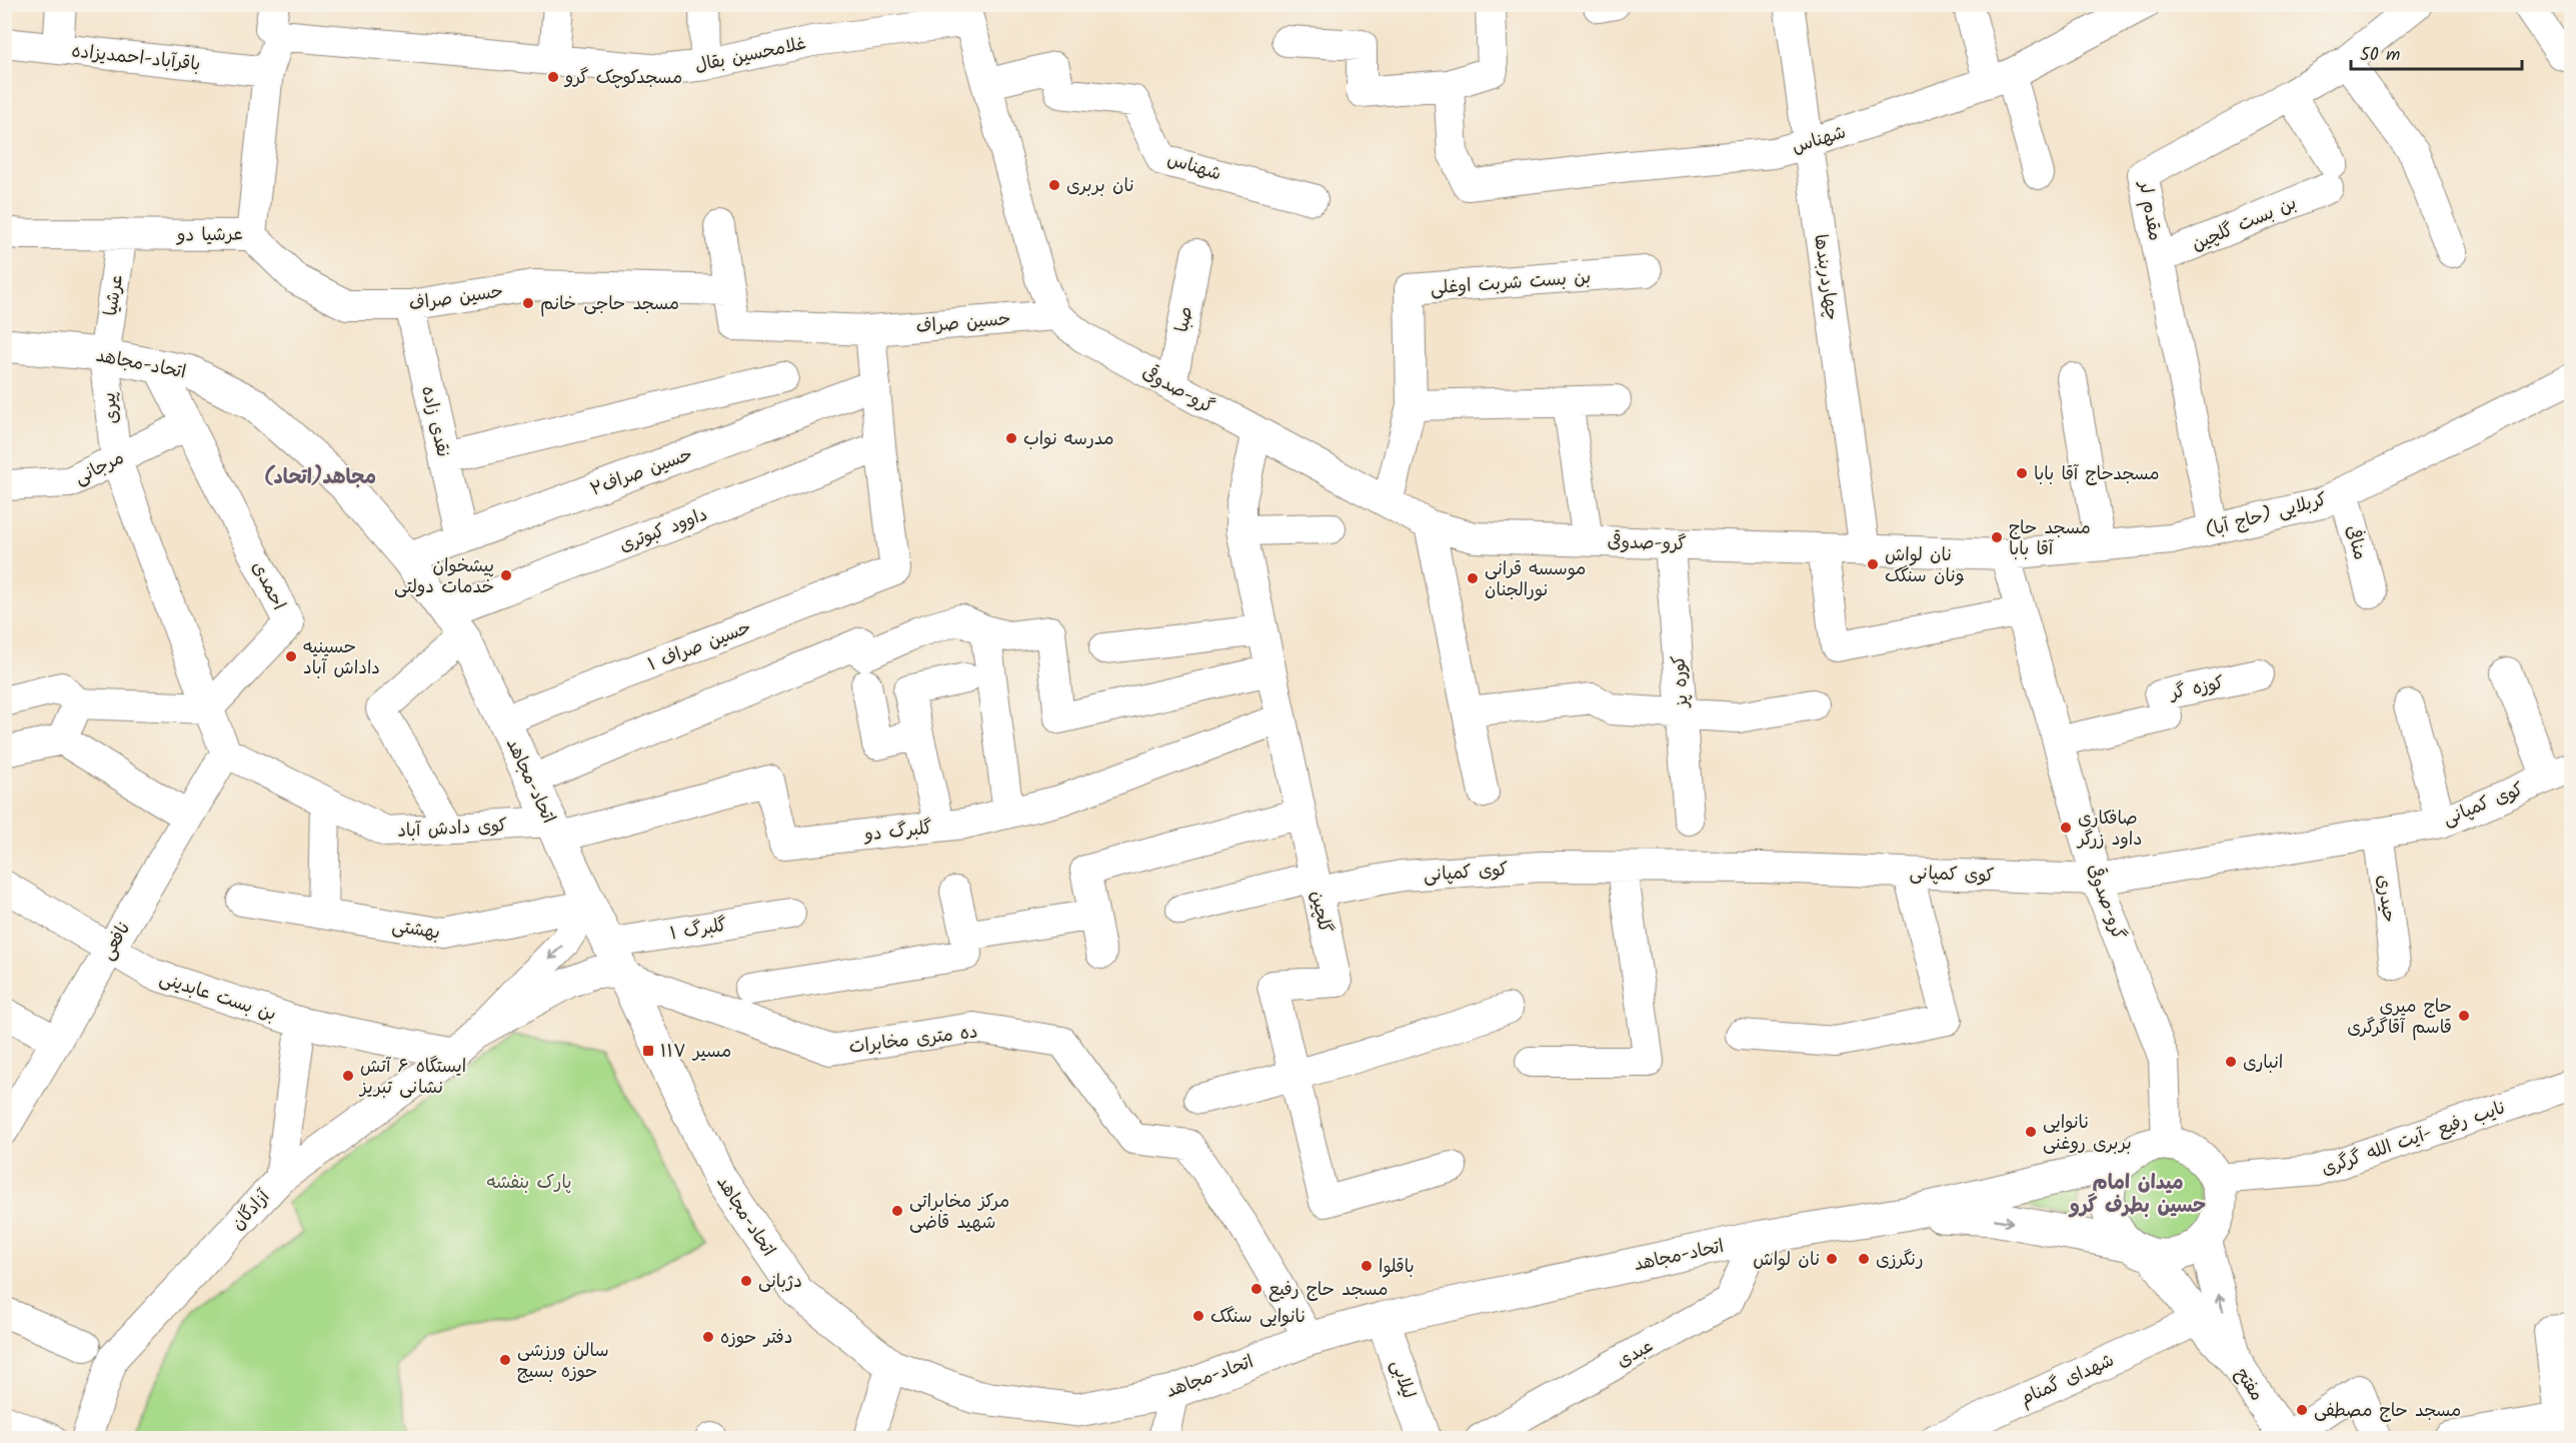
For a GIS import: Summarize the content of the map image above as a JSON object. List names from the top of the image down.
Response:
{
  "streets": {
    "main road": ["اتحاد-مجاهد", "لیلابی", "مفتح"],
    "street": [
      "غلامحسین بقال",
      "باقرآباد-احمدیزاده",
      "شهناس",
      "مقدم لر",
      "بن بست گلچین",
      "عرشیا دو",
      "چهاردربندها",
      "بن بست شربت اوغلی",
      "عرشیا",
      "حسین صراف",
      "صبا",
      "گرو-صدوقی",
      "پیری",
      "نقدی زاده",
      "مرجانی",
      "حسین صراف۲",
      "کربلایی (حاج آبا)",
      "داوود کبوتری",
      "منافی",
      "احمدی",
      "حسین صراف ۱",
      "کوره پز",
      "کوزه گر",
      "کوی کمپانی",
      "کوی دادش آباد",
      "گلبرگ دو",
      "حیدری",
      "گلچین",
      "بهشتی",
      "گلبرگ ۱",
      "نافعی",
      "بن بست عابدینی",
      "ده متری مخابرات",
      "نایب رفیع -آیت الله گرگری",
      "آزادگان",
      "عبدی",
      "شهدای گمنام"
    ]
  },
  "crossings": [
    ["غلامحسین بقال", "عرشیا دو"],
    ["غلامحسین بقال", "گرو-صدوقی"],
    ["باقرآباد-احمدیزاده", "عرشیا دو"],
    ["شهناس", "چهاردربندها"],
    ["شهناس", "گرو-صدوقی"],
    ["مقدم لر", "بن بست گلچین"],
    ["مقدم لر", "کربلایی (حاج آبا)"],
    ["عرشیا دو", "عرشیا"],
    ["عرشیا دو", "حسین صراف"],
    ["چهاردربندها", "گرو-صدوقی"],
    ["بن بست شربت اوغلی", "گرو-صدوقی"],
    ["عرشیا", "اتحاد-مجاهد"],
    ["عرشیا", "پیری"],
    ["حسین صراف", "گرو-صدوقی"],
    ["حسین صراف", "نقدی زاده"],
    ["صبا", "گرو-صدوقی"],
    ["اتحاد-مجاهد", "پیری"],
    ["اتحاد-مجاهد", "حسین صراف۲"],
    ["اتحاد-مجاهد", "داوود کبوتری"],
    ["اتحاد-مجاهد", "احمدی"],
    ["اتحاد-مجاهد", "حسین صراف ۱"],
    ["اتحاد-مجاهد", "کوی دادش آباد"],
    ["اتحاد-مجاهد", "گلبرگ دو"],
    ["اتحاد-مجاهد", "بهشتی"],
    ["اتحاد-مجاهد", "گلبرگ ۱"],
    ["اتحاد-مجاهد", "ده متری مخابرات"],
    ["اتحاد-مجاهد", "عبدی"],
    ["اتحاد-مجاهد", "لیلابی"],
    ["گرو-صدوقی", "کربلایی (حاج آبا)"],
    ["گرو-صدوقی", "کوره پز"],
    ["گرو-صدوقی", "کوزه گر"],
    ["گرو-صدوقی", "کوی کمپانی"],
    ["گرو-صدوقی", "گلچین"],
    ["گرو-صدوقی", "نایب رفیع -آیت الله گرگری"],
    ["پیری", "مرجانی"],
    ["پیری", "احمدی"],
    ["نقدی زاده", "حسین صراف۲"],
    ["مرجانی", "احمدی"],
    ["کربلایی (حاج آبا)", "منافی"],
    ["داوود کبوتری", "حسین صراف ۱"],
    ["کوی کمپانی", "حیدری"],
    ["کوی کمپانی", "گلچین"],
    ["کوی دادش آباد", "گلبرگ دو"],
    ["گلبرگ دو", "گلچین"],
    ["نافعی", "بن بست عابدینی"],
    ["بن بست عابدینی", "آزادگان"]
  ],
  "districts": ["مجاهد(اتحاد)", "میدان امام حسین بطرف گرو"],
  "parks": ["پارک بنفشه"],
  "places": {
    "other": [
      "مسجدکوچک گرو",
      "نان بربری",
      "مسجد حاجی خانم",
      "مدرسه نواب",
      "مسجدحاج آقا بابا",
      "مسجد حاج آقا بابا",
      "نان لواش ونان سنگک",
      "پیشخوان خدمات دولتی",
      "موسسه قرانی نورالجنان",
      "حسینیه داداش آباد",
      "صافکاری داود زرگر",
      "حاج میری قاسم آقاگرگری",
      "انباری",
      "ایستگاه ۶ آتش نشانی تبریز",
      "نانوایی بربری روغنی",
      "مرکز مخابراتی شهید قاضی",
      "نان لواش",
      "رنگرزی",
      "باقلوا",
      "دژبانی",
      "مسجد حاج رفیع",
      "نانوایی سنگک",
      "دفتر حوزه",
      "سالن ورزشی حوزه بسیج",
      "مسجد حاج مصطفی"
    ],
    "transit": ["مسیر ۱۱۷"]
  },
  "scale_bar": "50 m"
}
